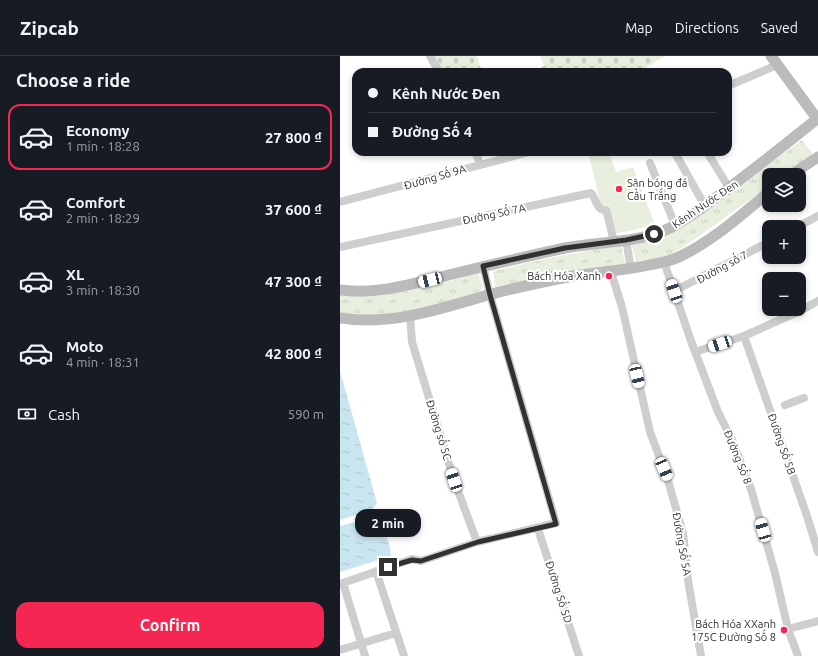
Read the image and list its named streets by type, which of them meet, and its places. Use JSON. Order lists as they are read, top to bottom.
{
  "streets": {
    "street": [
      "Đường Số 9A",
      "Kênh Nước Đen",
      "Đường Số 7A",
      "Đường số 7",
      "Đường số 5C",
      "Đường Số 5B",
      "Đường Số 8",
      "Đường Số 5A",
      "Đường Số 5D"
    ]
  },
  "crossings": [
    ["Kênh Nước Đen", "Đường Số 7A"],
    ["Đường số 7", "Đường Số 8"]
  ],
  "places": ["Sân bóng đá Cầu Trắng", "Bách Hóa Xanh", "Bách Hóa XXanh 175C Đường Số 8"],
  "page": {
    "header": "Zipcab",
    "nav": ["Map", "Directions", "Saved"],
    "heading": "Choose a ride",
    "banner": ["Kênh Nước Đen", "Đường Số 4"],
    "list": [
      {
        "name": "Economy",
        "note": "1 min · 18:28",
        "value": "27 800 ₫"
      },
      {
        "name": "Comfort",
        "note": "2 min · 18:29",
        "value": "37 600 ₫"
      },
      {
        "name": "XL",
        "note": "3 min · 18:30",
        "value": "47 300 ₫"
      },
      {
        "name": "Moto",
        "note": "4 min · 18:31",
        "value": "42 800 ₫"
      }
    ],
    "map_buttons": ["+", "−"],
    "pay": ["Cash", "590 m"],
    "bubble": "2 min",
    "buttons": "Confirm"
  }
}
